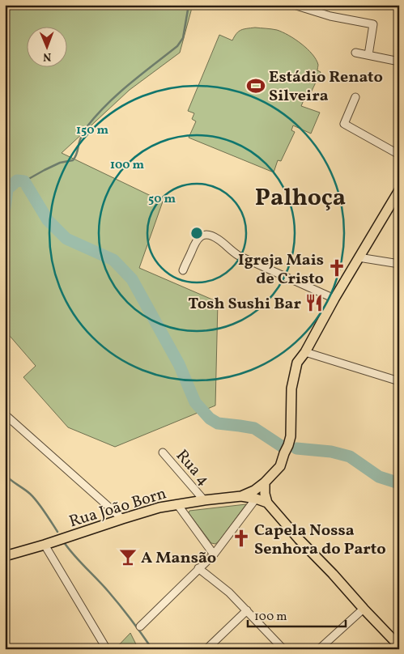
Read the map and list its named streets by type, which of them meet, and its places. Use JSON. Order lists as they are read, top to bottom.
{
  "streets": {
    "main road": ["Rua João Born"],
    "street": ["Rua 4"]
  },
  "crossings": [
    ["Rua 4", "Rua João Born"]
  ],
  "districts": ["Palhoça"],
  "places": {
    "sports": ["Estádio Renato Silveira"],
    "church": ["Igreja Mais de Cristo", "Capela Nossa Senhora do Parto"],
    "restaurant": ["Tosh Sushi Bar"],
    "bar": ["A Mansão"]
  },
  "scale_bar": "100 m",
  "north": "bottom",
  "rings": ["150 m", "100 m", "50 m"]
}
